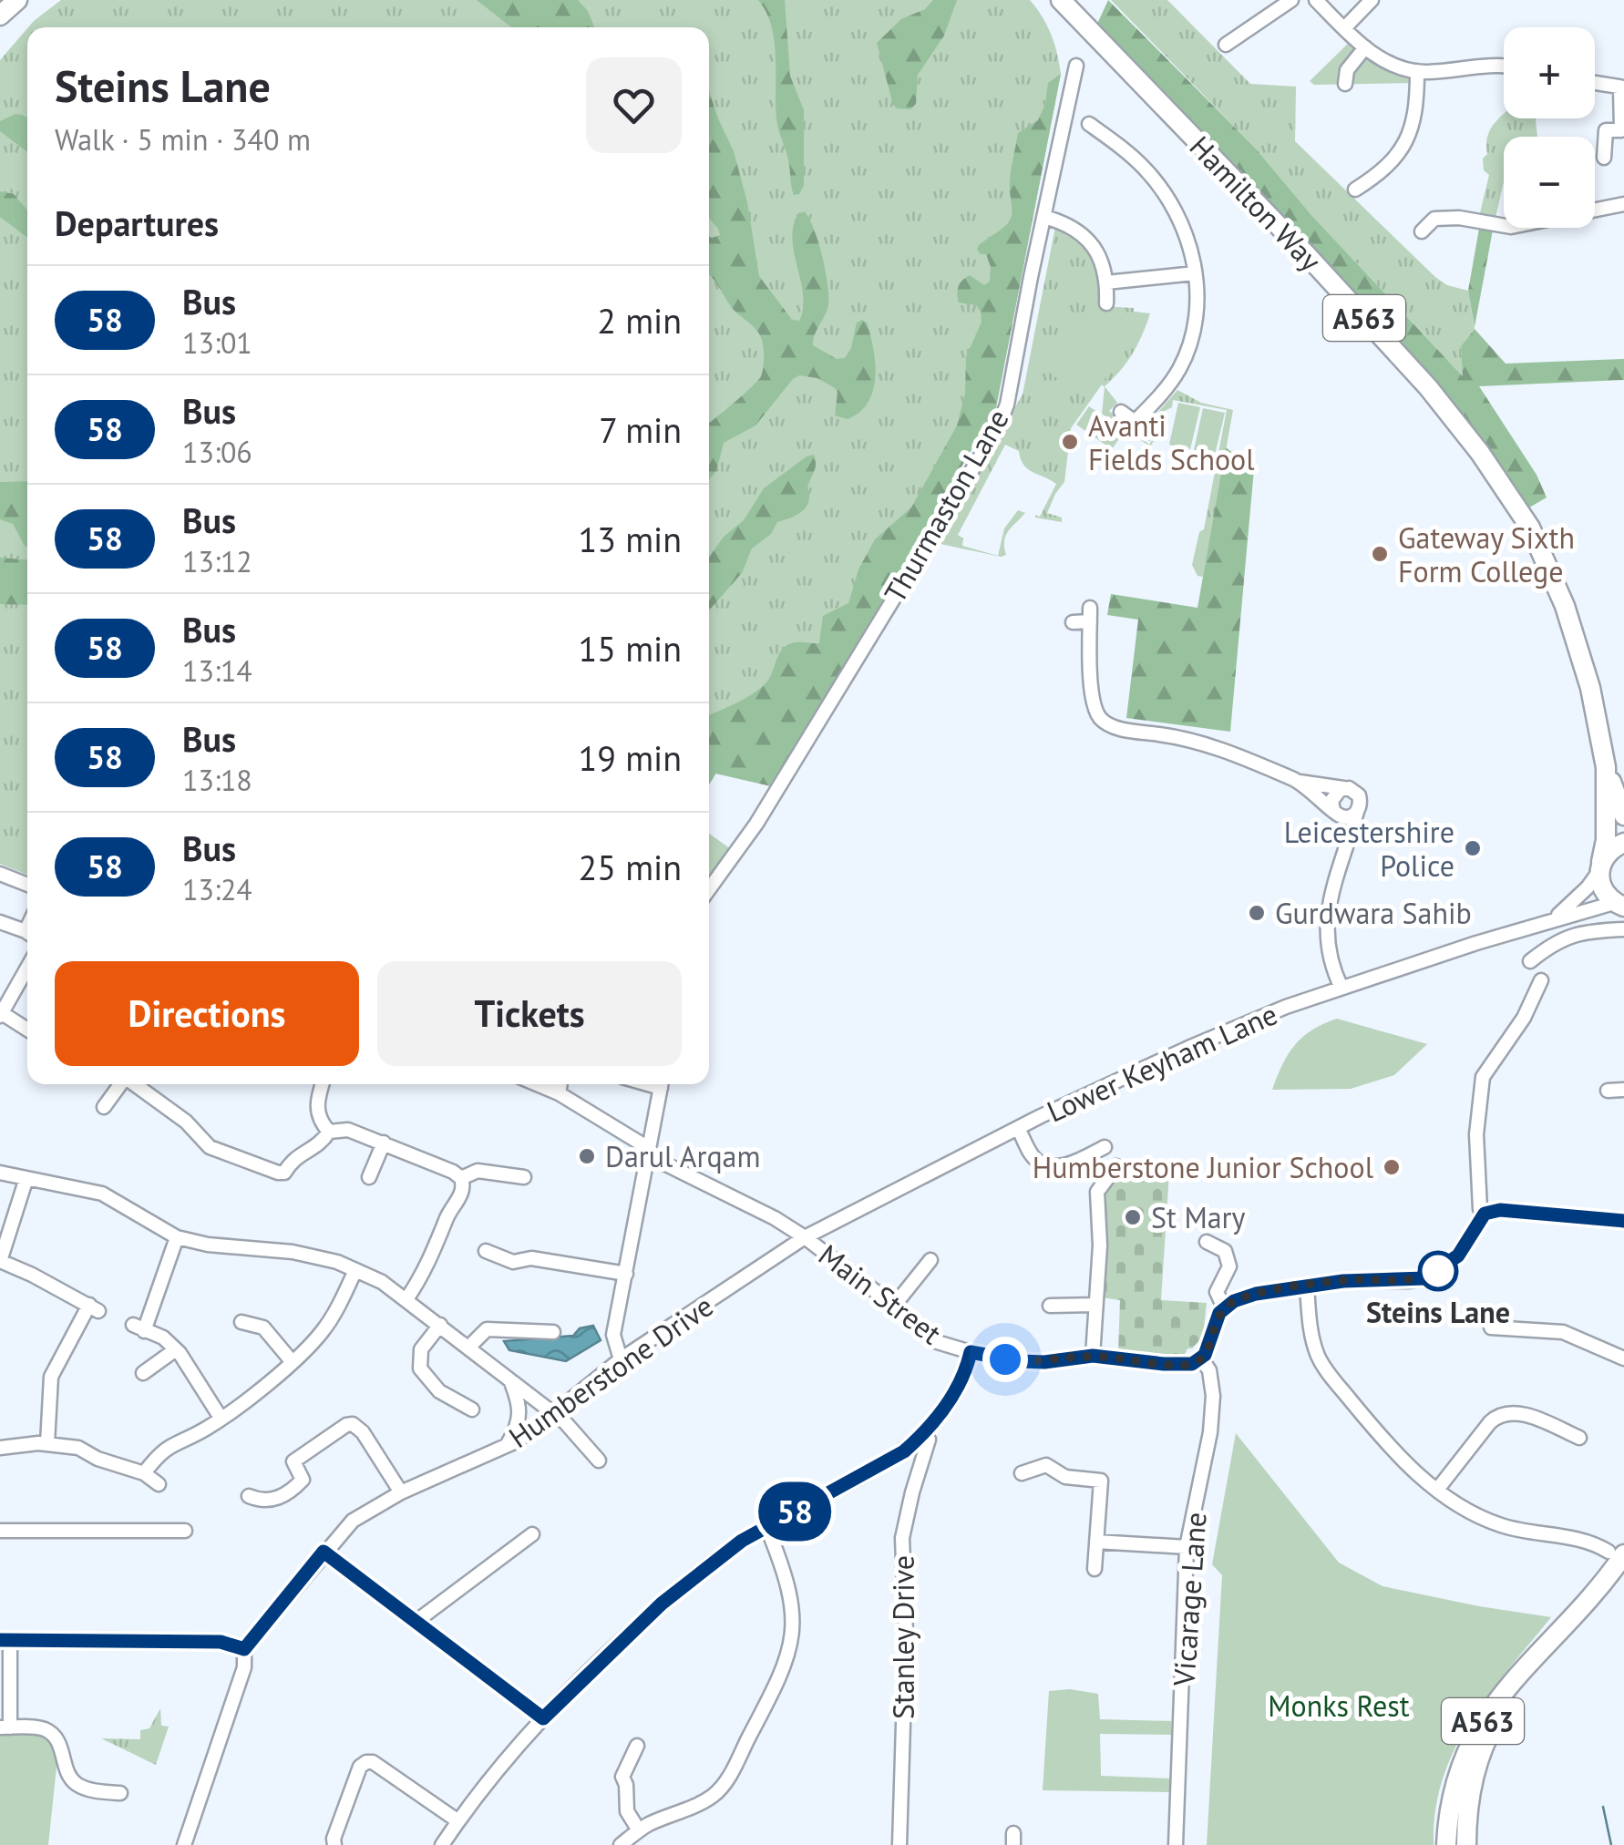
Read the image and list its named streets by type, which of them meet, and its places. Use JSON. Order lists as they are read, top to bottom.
{
  "streets": {
    "highway": ["Hamilton Way", "A563"],
    "street": [
      "Thurmaston Lane",
      "Lower Keyham Lane",
      "Main Street",
      "Humberstone Drive",
      "Vicarage Lane",
      "Stanley Drive"
    ]
  },
  "crossings": [
    ["Hamilton Way", "Lower Keyham Lane"],
    ["Lower Keyham Lane", "Main Street"],
    ["Lower Keyham Lane", "Humberstone Drive"],
    ["Main Street", "Humberstone Drive"],
    ["Main Street", "Vicarage Lane"]
  ],
  "parks": ["Monks Rest"],
  "places": [
    "Avanti Fields School",
    "Gateway Sixth Form College",
    "Leicestershire Police",
    "Gurdwara Sahib",
    "Darul Arqam",
    "Humberstone Junior School",
    "St Mary",
    "Steins Lane"
  ],
  "lines": ["bus line 58"],
  "page": {
    "on_map": "58",
    "map_buttons": ["+", "−"],
    "heading": [
      ["Steins Lane", "Walk · 5 min · 340 m"],
      "Departures"
    ],
    "list": [
      {
        "mark": "58",
        "name": "Bus",
        "note": "13:01",
        "value": "2 min"
      },
      {
        "mark": "58",
        "name": "Bus",
        "note": "13:06",
        "value": "7 min"
      },
      {
        "mark": "58",
        "name": "Bus",
        "note": "13:12",
        "value": "13 min"
      },
      {
        "mark": "58",
        "name": "Bus",
        "note": "13:14",
        "value": "15 min"
      },
      {
        "mark": "58",
        "name": "Bus",
        "note": "13:18",
        "value": "19 min"
      },
      {
        "mark": "58",
        "name": "Bus",
        "note": "13:24",
        "value": "25 min"
      }
    ],
    "buttons": ["Directions", "Tickets"]
  }
}
